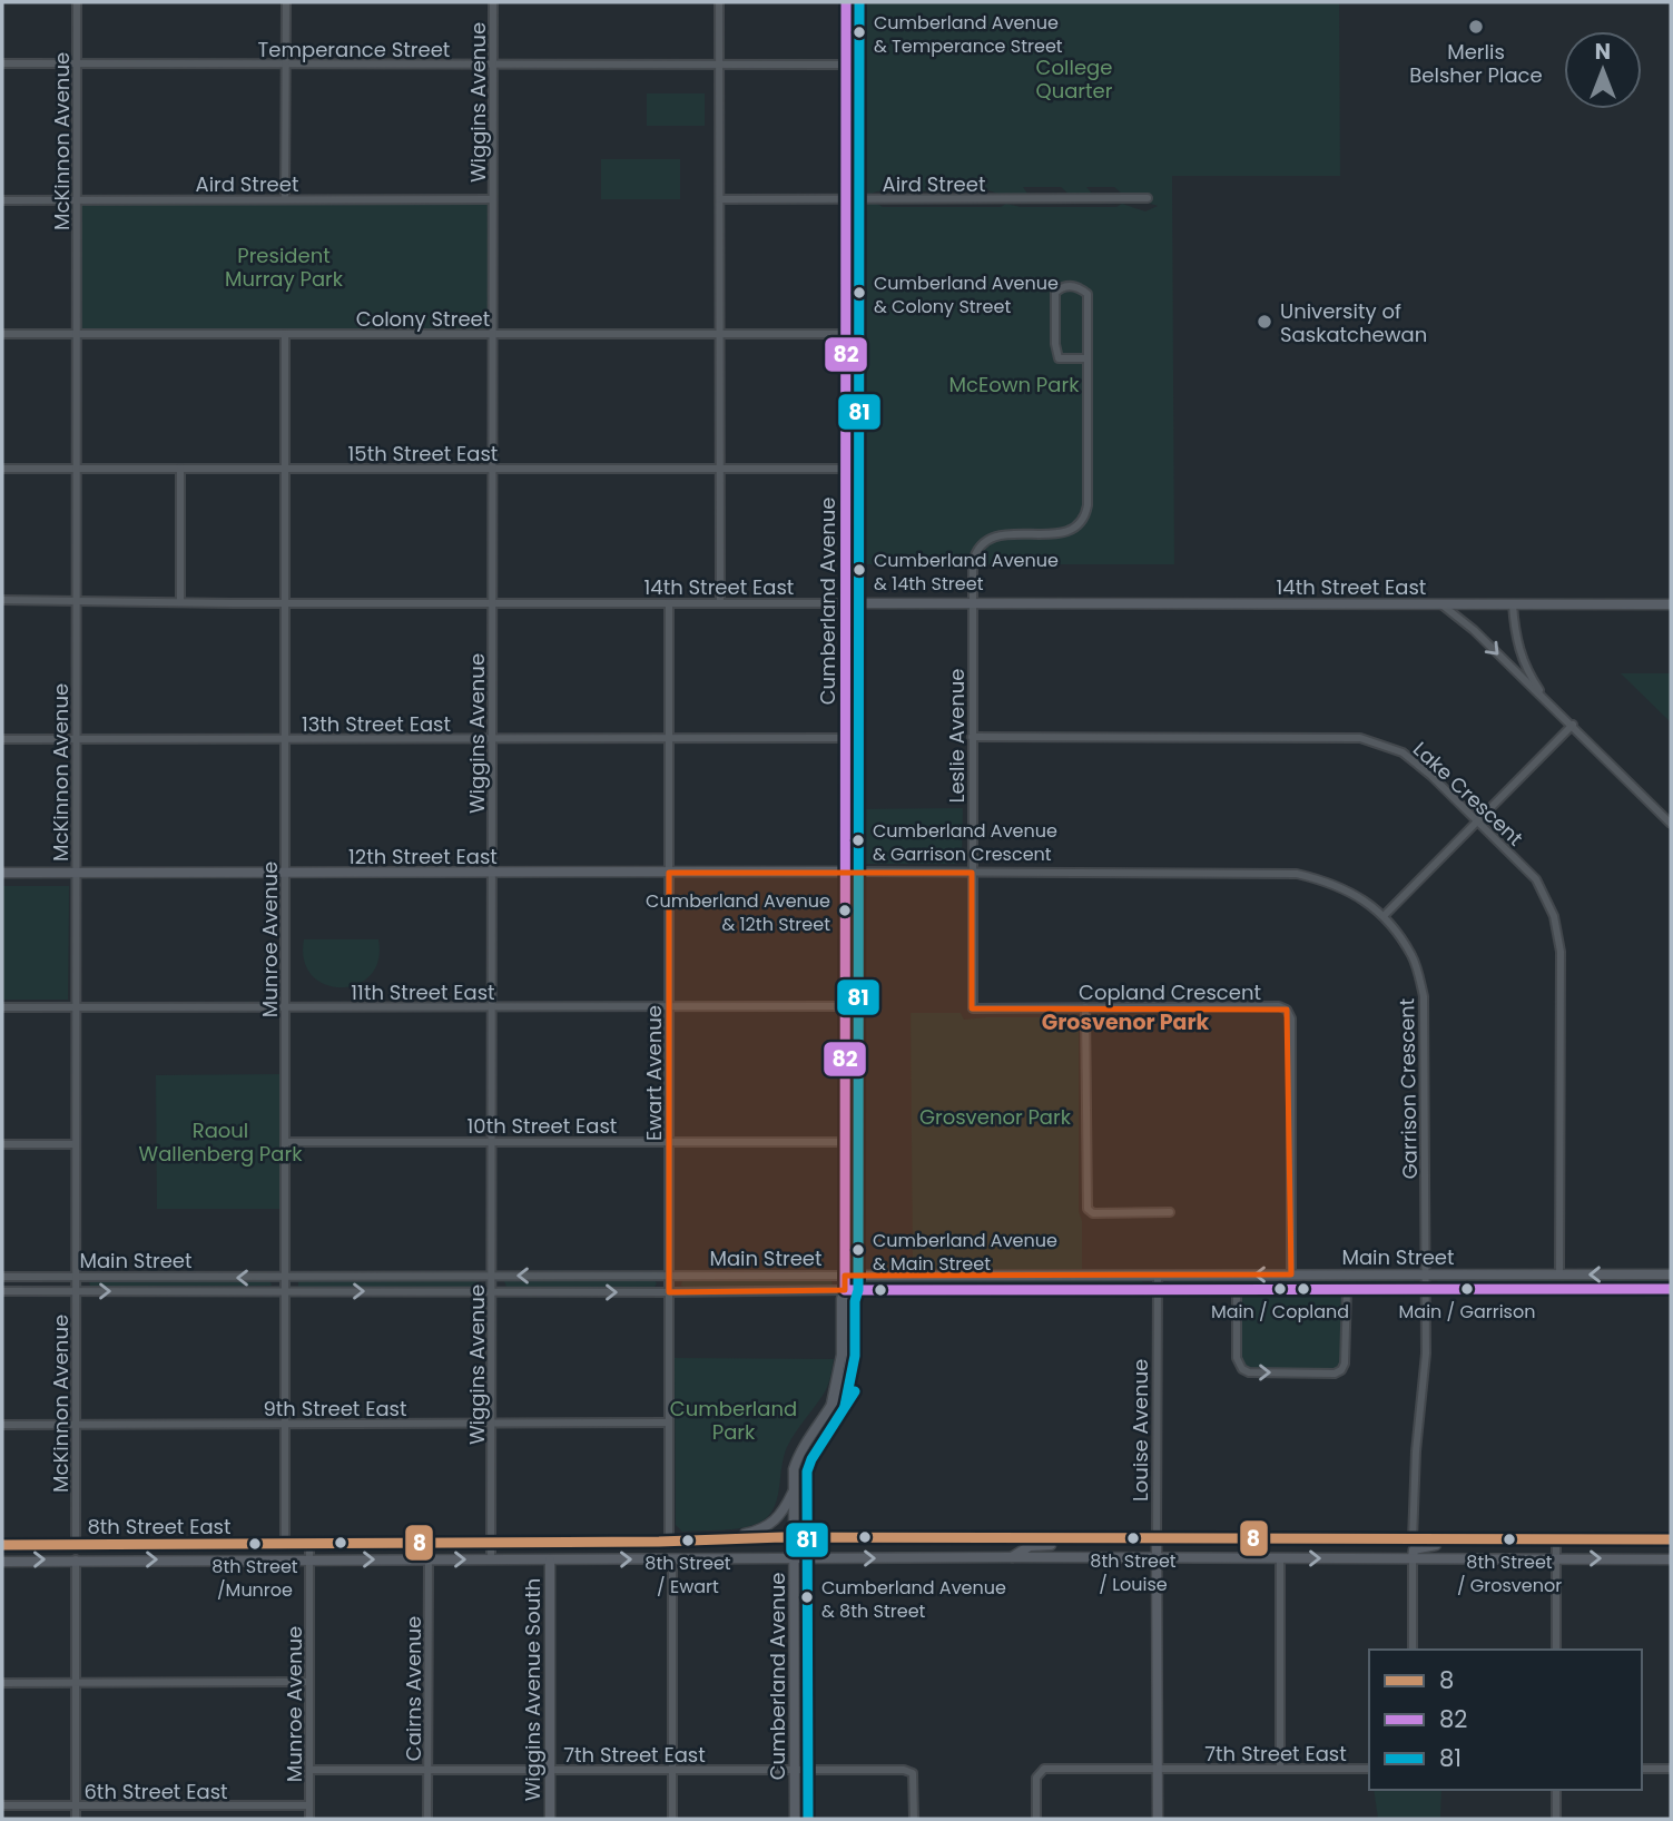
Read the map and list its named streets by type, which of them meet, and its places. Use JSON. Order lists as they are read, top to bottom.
{
  "streets": {
    "main road": [
      "14th Street East",
      "Cumberland Avenue",
      "12th Street East",
      "Main Street",
      "Louise Avenue",
      "8th Street East",
      "Wiggins Avenue South"
    ],
    "street": [
      "Temperance Street",
      "Wiggins Avenue",
      "McKinnon Avenue",
      "Aird Street",
      "Colony Street",
      "15th Street East",
      "13th Street East",
      "Leslie Avenue",
      "Lake Crescent",
      "Munroe Avenue",
      "11th Street East",
      "Copland Crescent",
      "Ewart Avenue",
      "Garrison Crescent",
      "10th Street East",
      "9th Street East",
      "Cairns Avenue",
      "7th Street East",
      "6th Street East"
    ]
  },
  "crossings": [
    ["Temperance Street", "Wiggins Avenue"],
    ["Temperance Street", "McKinnon Avenue"],
    ["Temperance Street", "Cumberland Avenue"],
    ["Wiggins Avenue", "Aird Street"],
    ["Wiggins Avenue", "Colony Street"],
    ["Wiggins Avenue", "15th Street East"],
    ["Wiggins Avenue", "14th Street East"],
    ["Wiggins Avenue", "13th Street East"],
    ["Wiggins Avenue", "12th Street East"],
    ["Wiggins Avenue", "11th Street East"],
    ["Wiggins Avenue", "10th Street East"],
    ["Wiggins Avenue", "Main Street"],
    ["Wiggins Avenue", "9th Street East"],
    ["Wiggins Avenue", "8th Street East"],
    ["McKinnon Avenue", "Aird Street"],
    ["McKinnon Avenue", "Colony Street"],
    ["McKinnon Avenue", "15th Street East"],
    ["McKinnon Avenue", "14th Street East"],
    ["McKinnon Avenue", "13th Street East"],
    ["McKinnon Avenue", "12th Street East"],
    ["McKinnon Avenue", "11th Street East"],
    ["McKinnon Avenue", "Main Street"],
    ["McKinnon Avenue", "9th Street East"],
    ["McKinnon Avenue", "8th Street East"],
    ["Aird Street", "Cumberland Avenue"],
    ["Colony Street", "Cumberland Avenue"],
    ["Colony Street", "Munroe Avenue"],
    ["15th Street East", "Cumberland Avenue"],
    ["15th Street East", "Munroe Avenue"],
    ["14th Street East", "Cumberland Avenue"],
    ["14th Street East", "Leslie Avenue"],
    ["14th Street East", "Munroe Avenue"],
    ["14th Street East", "Ewart Avenue"],
    ["Cumberland Avenue", "13th Street East"],
    ["Cumberland Avenue", "12th Street East"],
    ["Cumberland Avenue", "11th Street East"],
    ["Cumberland Avenue", "Garrison Crescent"],
    ["Cumberland Avenue", "10th Street East"],
    ["Cumberland Avenue", "Main Street"],
    ["Cumberland Avenue", "8th Street East"],
    ["Cumberland Avenue", "7th Street East"],
    ["13th Street East", "Munroe Avenue"],
    ["13th Street East", "Ewart Avenue"],
    ["Leslie Avenue", "Lake Crescent"],
    ["Leslie Avenue", "Copland Crescent"],
    ["Leslie Avenue", "Garrison Crescent"],
    ["Lake Crescent", "Main Street"],
    ["12th Street East", "Munroe Avenue"],
    ["12th Street East", "Ewart Avenue"],
    ["12th Street East", "Garrison Crescent"],
    ["Munroe Avenue", "11th Street East"],
    ["Munroe Avenue", "10th Street East"],
    ["Munroe Avenue", "Main Street"],
    ["Munroe Avenue", "9th Street East"],
    ["Munroe Avenue", "8th Street East"],
    ["Munroe Avenue", "7th Street East"],
    ["Munroe Avenue", "6th Street East"],
    ["11th Street East", "Ewart Avenue"],
    ["Copland Crescent", "Main Street"],
    ["Ewart Avenue", "10th Street East"],
    ["Ewart Avenue", "Main Street"],
    ["Ewart Avenue", "9th Street East"],
    ["Ewart Avenue", "8th Street East"],
    ["Garrison Crescent", "Main Street"],
    ["Garrison Crescent", "8th Street East"],
    ["Main Street", "Louise Avenue"],
    ["Louise Avenue", "8th Street East"],
    ["Louise Avenue", "7th Street East"],
    ["8th Street East", "Cairns Avenue"],
    ["8th Street East", "Wiggins Avenue South"],
    ["Cairns Avenue", "7th Street East"],
    ["Wiggins Avenue South", "7th Street East"]
  ],
  "districts": ["Grosvenor Park"],
  "parks": [
    "College Quarter",
    "President Murray Park",
    "McEown Park",
    "Grosvenor Park",
    "Raoul Wallenberg Park",
    "Cumberland Park"
  ],
  "places": [
    "Merlis Belsher Place",
    "Cumberland Avenue & Temperance Street",
    "Cumberland Avenue & Colony Street",
    "University of Saskatchewan",
    "Cumberland Avenue & 14th Street",
    "Cumberland Avenue & Garrison Crescent",
    "Cumberland Avenue & 12th Street",
    "Cumberland Avenue & Main Street",
    "Main / Copland",
    "Main / Garrison",
    "8th Street / Louise",
    "8th Street / Grosvenor",
    "8th Street / Ewart",
    "8th Street /Munroe",
    "Cumberland Avenue & 8th Street"
  ],
  "lines": ["transit line 82", "transit line 81", "transit line 8"],
  "legend": ["8", "82", "81"],
  "north": "top"
}
